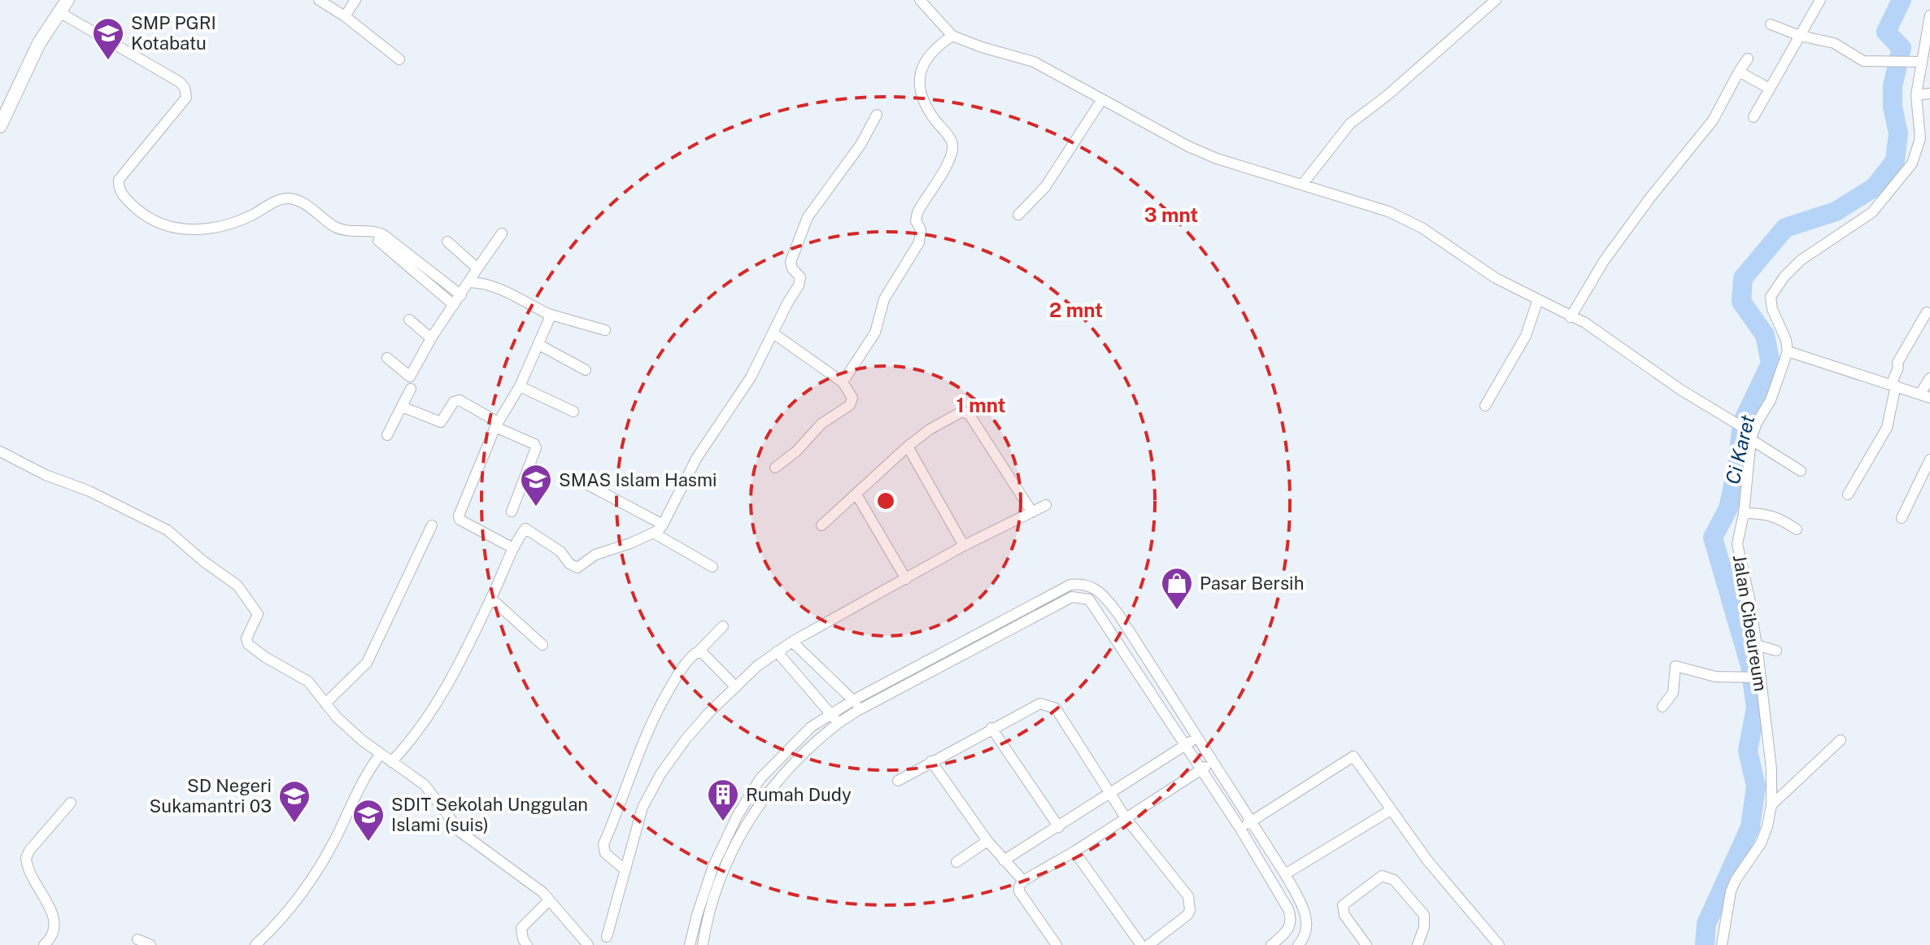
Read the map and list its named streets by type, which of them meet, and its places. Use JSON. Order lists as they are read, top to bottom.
{
  "streets": {
    "street": ["Jalan Cibeureum"]
  },
  "water": ["Ci Karet"],
  "places": {
    "school or university": [
      "SMP PGRI Kotabatu",
      "SMAS Islam Hasmi",
      "SD Negeri Sukamantri 03",
      "SDIT Sekolah Unggulan Islami (suis)"
    ],
    "shop": ["Pasar Bersih"],
    "building": ["Rumah Dudy"]
  },
  "rings": ["3 mnt", "2 mnt", "1 mnt"]
}
